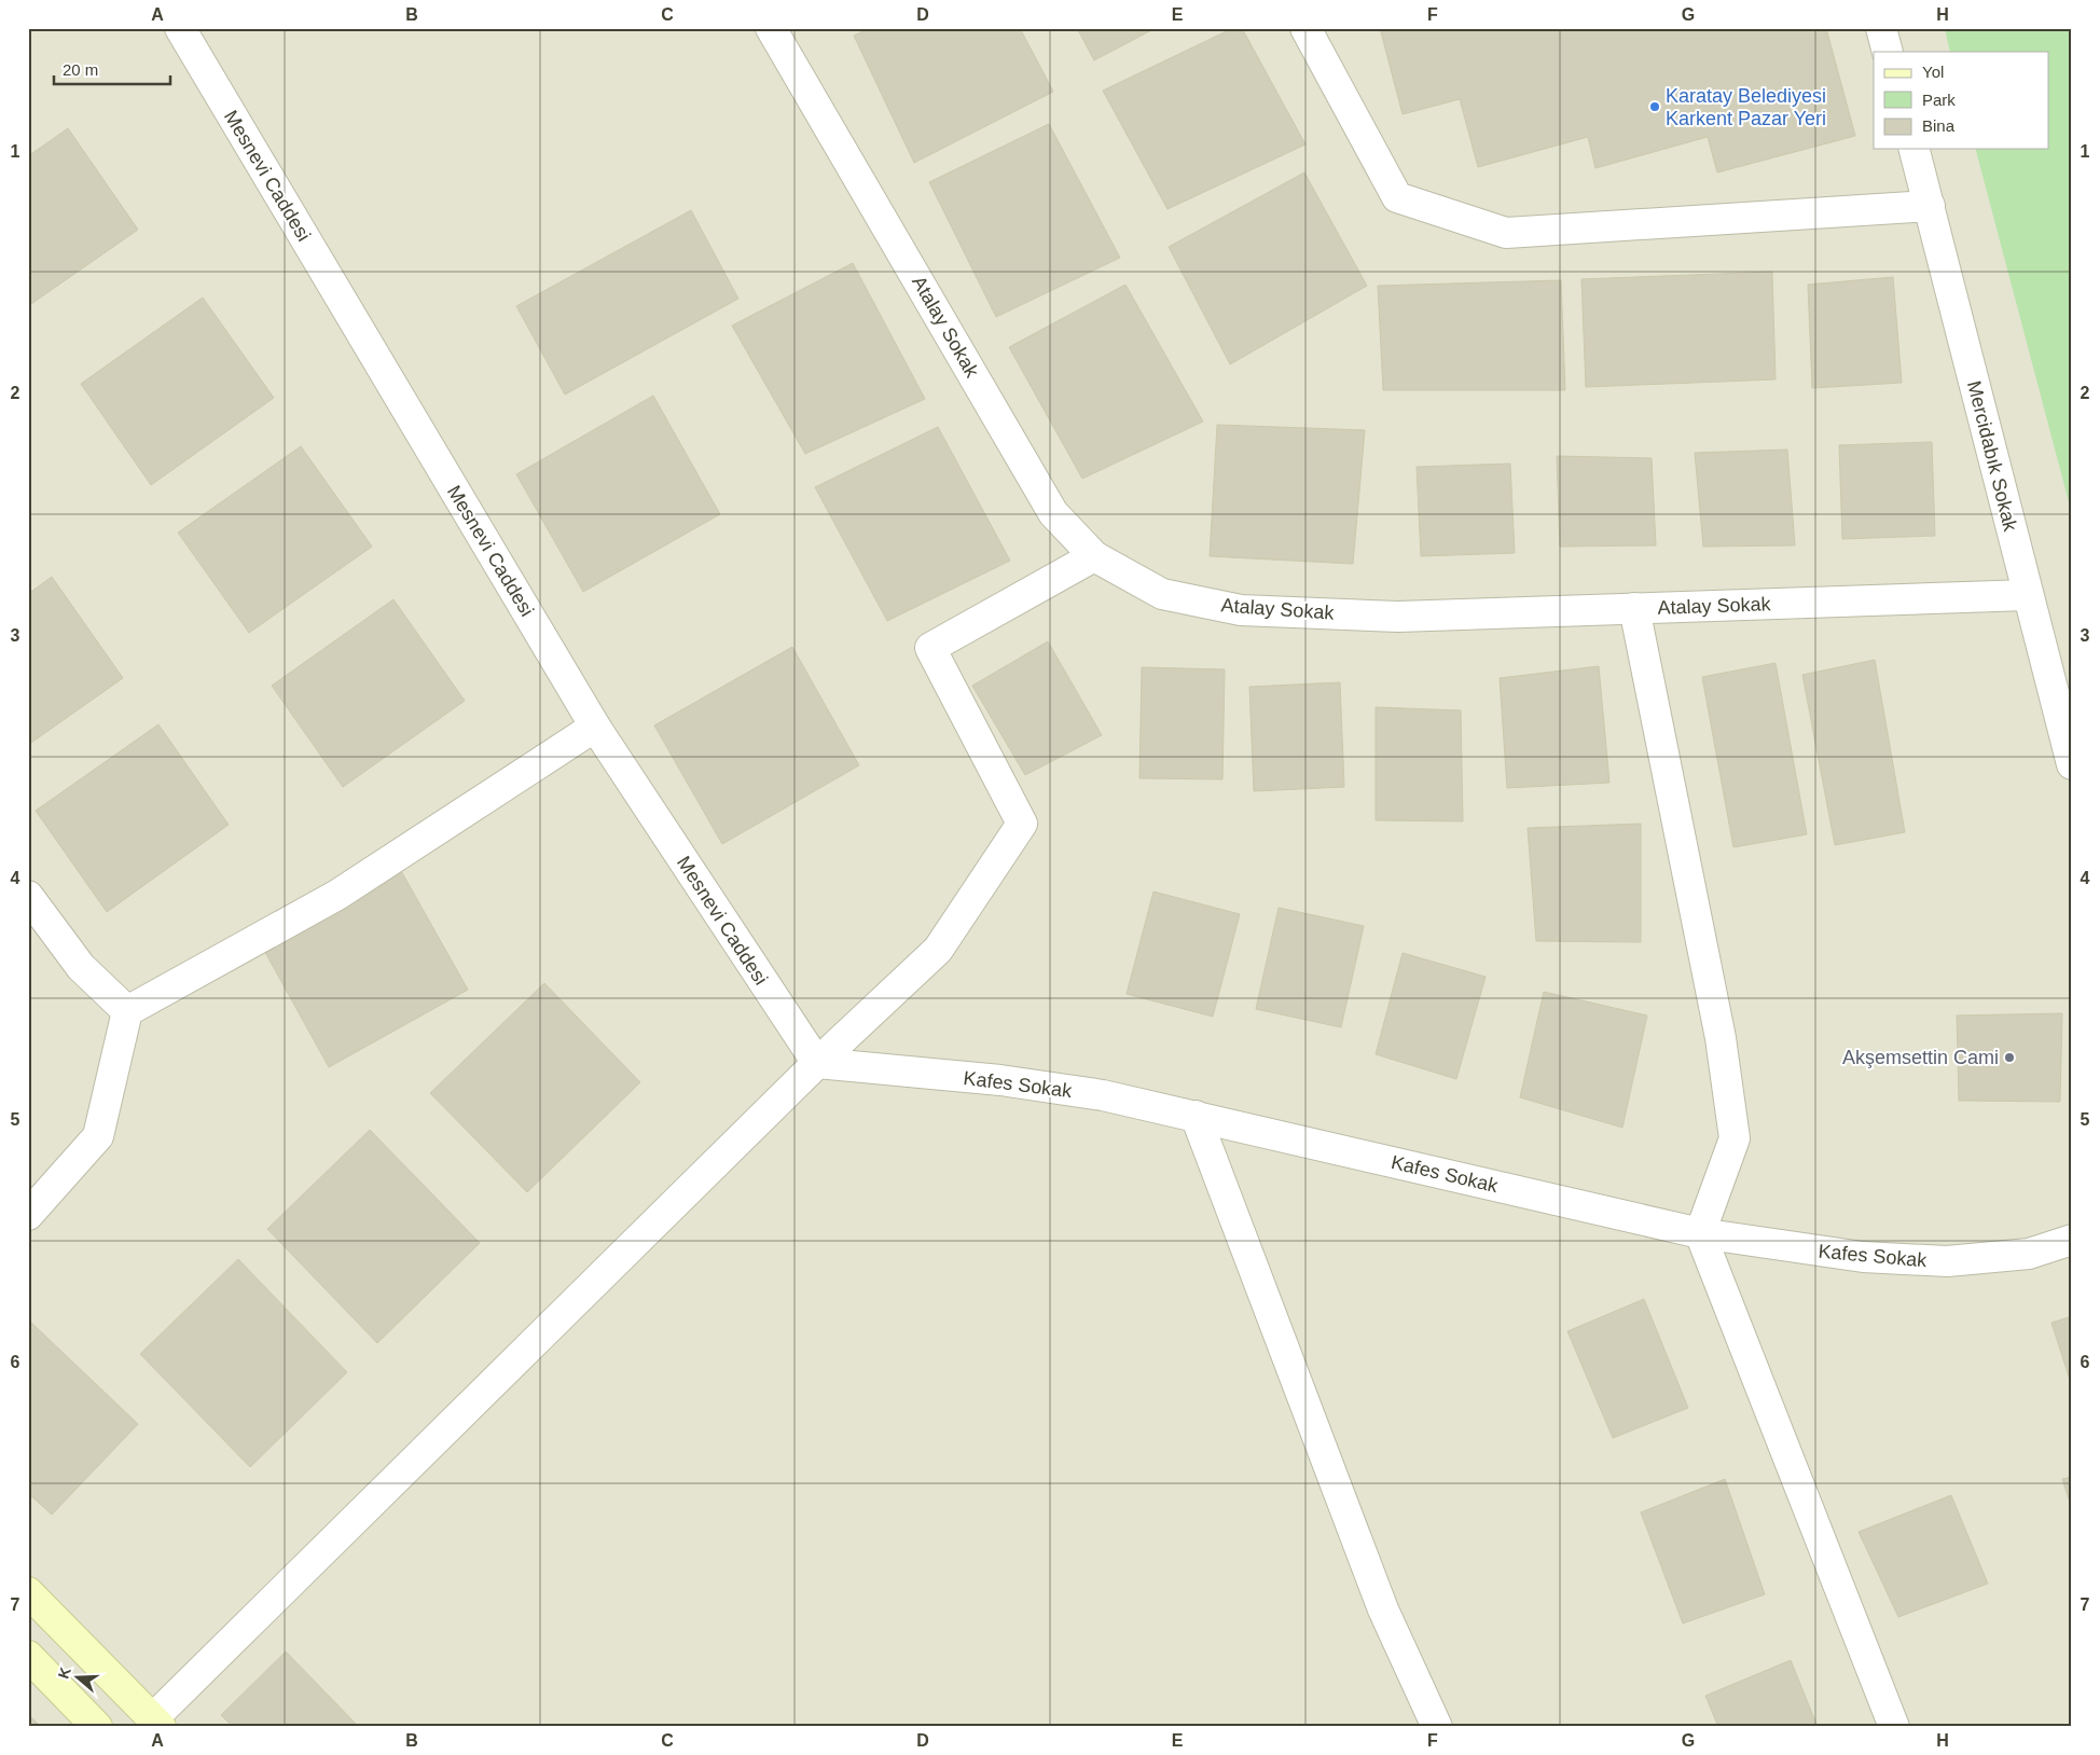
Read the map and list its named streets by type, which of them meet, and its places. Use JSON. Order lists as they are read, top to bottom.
{
  "streets": {
    "street": [
      "Mesnevi Caddesi",
      "Atalay Sokak",
      "Mercidabık Sokak",
      "Kafes Sokak"
    ]
  },
  "crossings": [
    ["Mesnevi Caddesi", "Kafes Sokak"],
    ["Atalay Sokak", "Mercidabık Sokak"]
  ],
  "places": ["Karatay Belediyesi Karkent Pazar Yeri", "Akşemsettin Cami"],
  "legend": ["Yol", "Park", "Bina"],
  "scale_bar": "20 m",
  "north": "left",
  "grid": {
    "columns": [
      "A",
      "B",
      "C",
      "D",
      "E",
      "F",
      "G",
      "H"
    ],
    "rows": [
      "1",
      "2",
      "3",
      "4",
      "5",
      "6",
      "7"
    ]
  }
}
